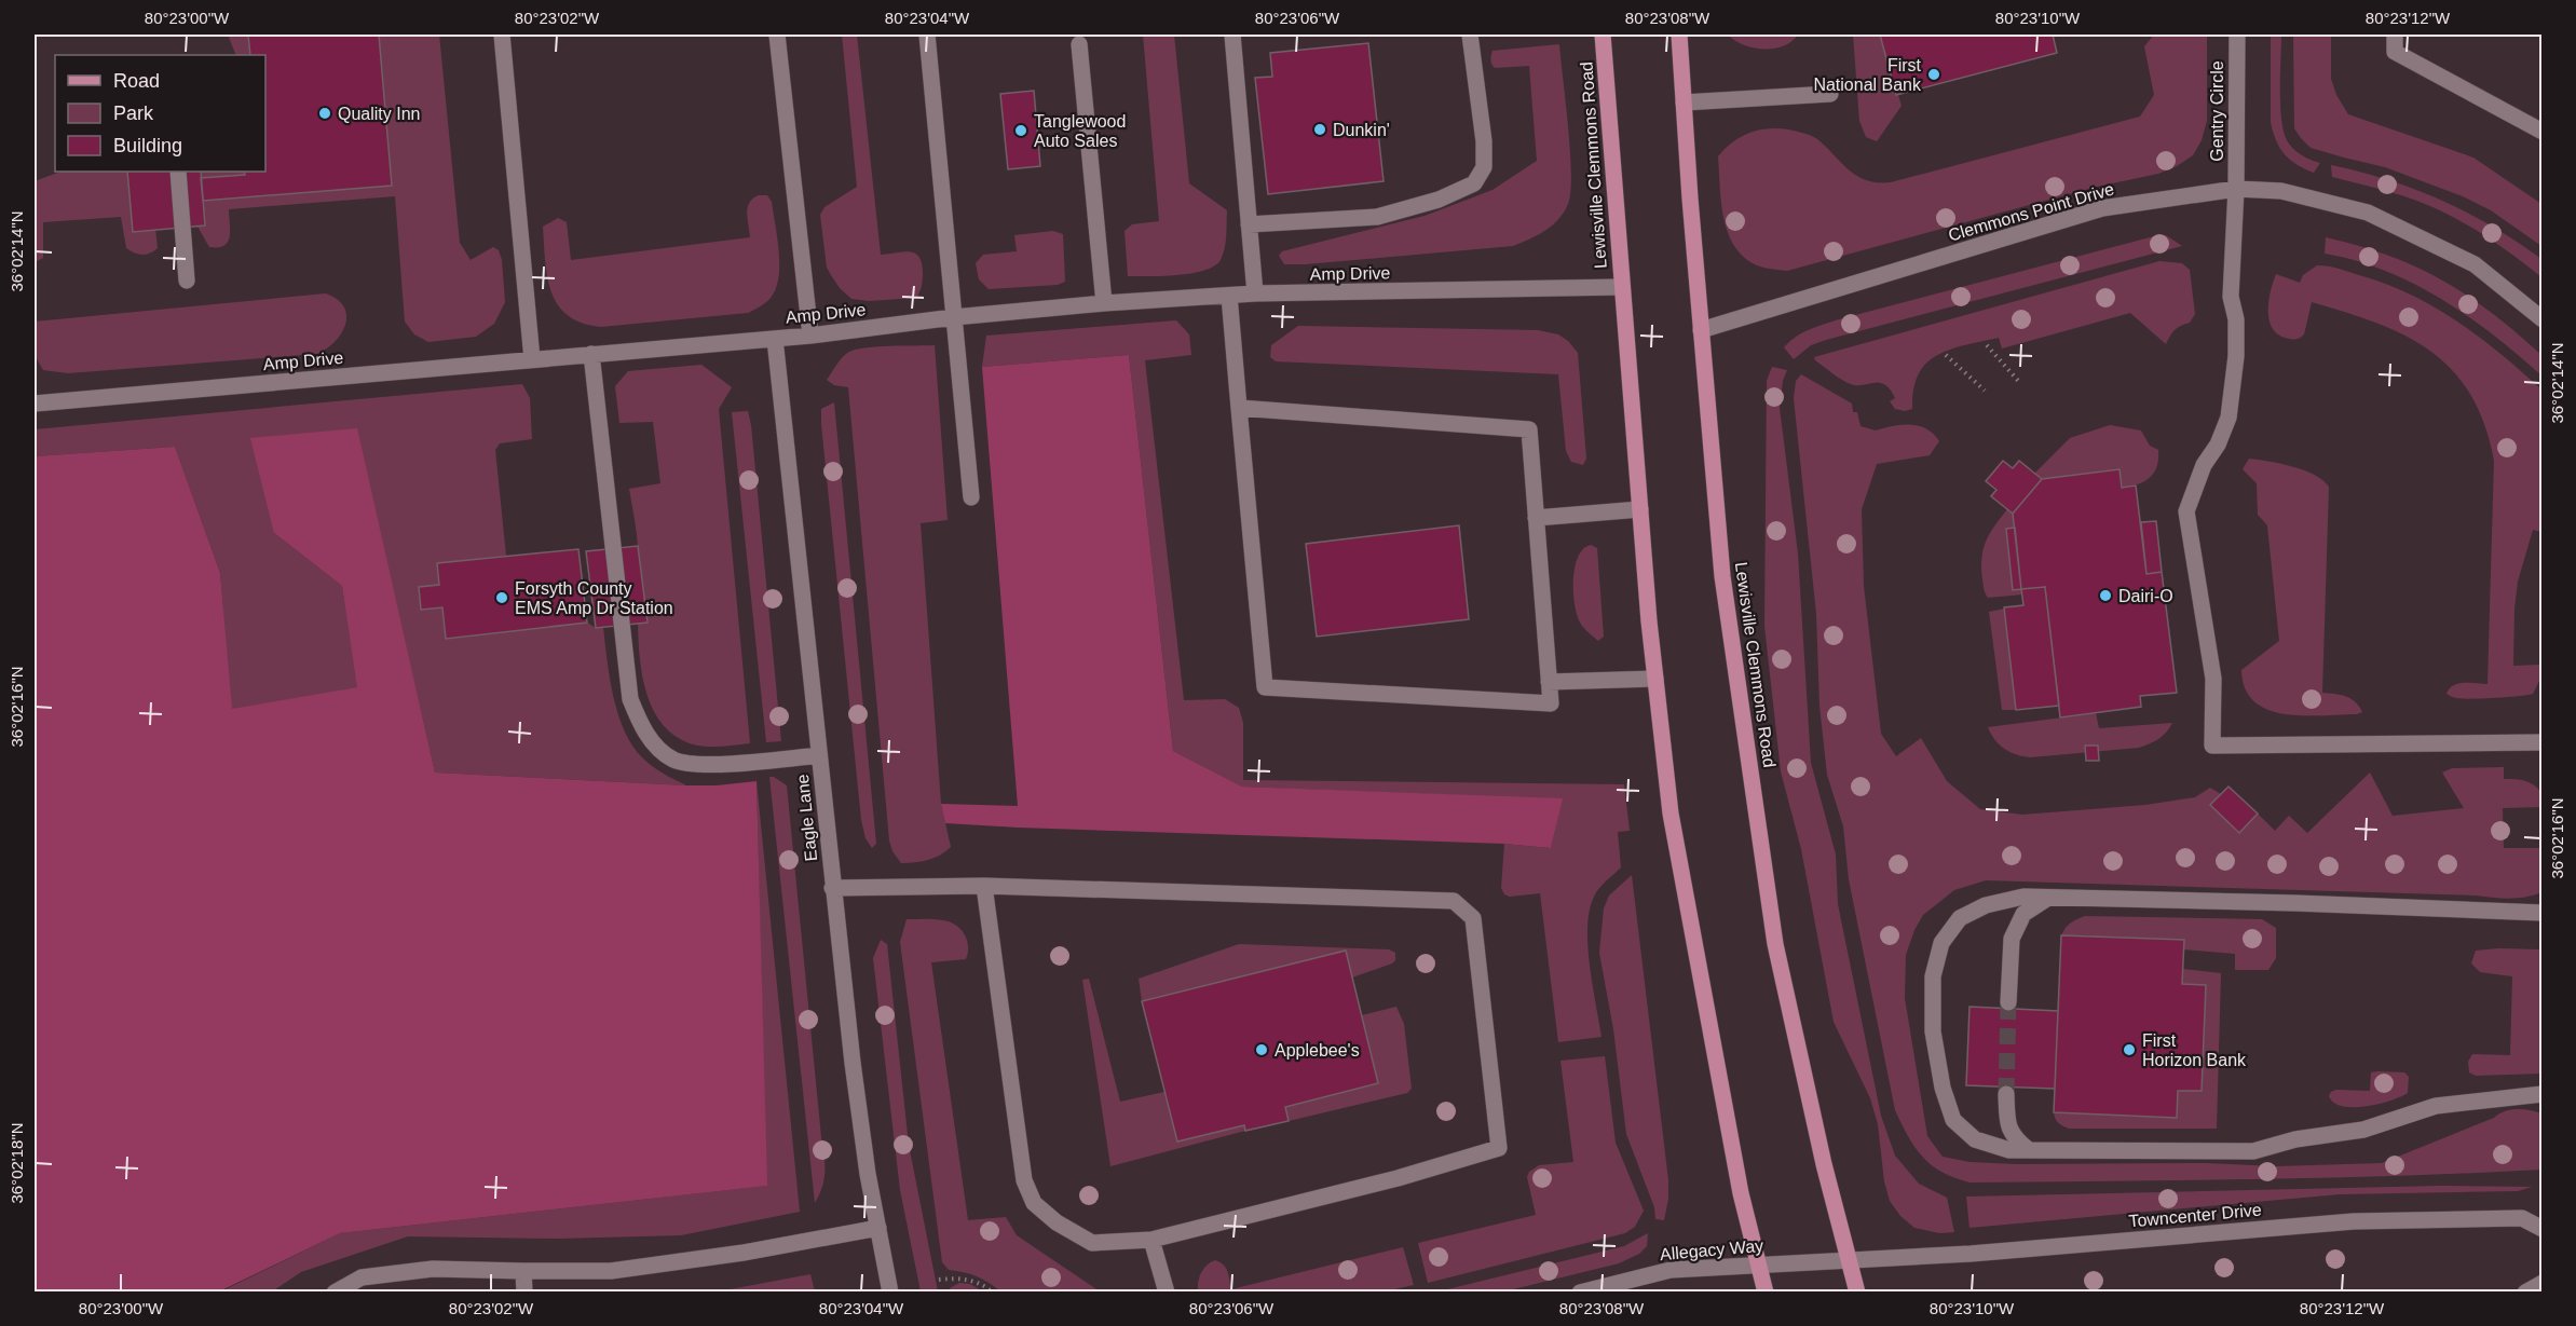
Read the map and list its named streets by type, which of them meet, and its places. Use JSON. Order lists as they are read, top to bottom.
{
  "streets": {
    "main road": ["Lewisville Clemmons Road"],
    "street": [
      "Gentry Circle",
      "Clemmons Point Drive",
      "Amp Drive",
      "Eagle Lane",
      "Towncenter Drive",
      "Allegacy Way"
    ]
  },
  "crossings": [
    ["Gentry Circle", "Clemmons Point Drive"],
    ["Lewisville Clemmons Road", "Clemmons Point Drive"],
    ["Lewisville Clemmons Road", "Amp Drive"],
    ["Lewisville Clemmons Road", "Towncenter Drive"],
    ["Lewisville Clemmons Road", "Allegacy Way"],
    ["Amp Drive", "Eagle Lane"],
    ["Towncenter Drive", "Allegacy Way"]
  ],
  "places": [
    "First National Bank",
    "Quality Inn",
    "Dunkin'",
    "Tanglewood Auto Sales",
    "Dairi-O",
    "Forsyth County EMS Amp Dr Station",
    "Applebee's",
    "First Horizon Bank"
  ],
  "legend": ["Road", "Park", "Building"],
  "coordinates": [
    "80°23'00\"W",
    "80°23'02\"W",
    "80°23'04\"W",
    "80°23'06\"W",
    "80°23'08\"W",
    "80°23'10\"W",
    "80°23'12\"W",
    "36°02'14\"N",
    "36°02'16\"N",
    "36°02'18\"N"
  ]
}
